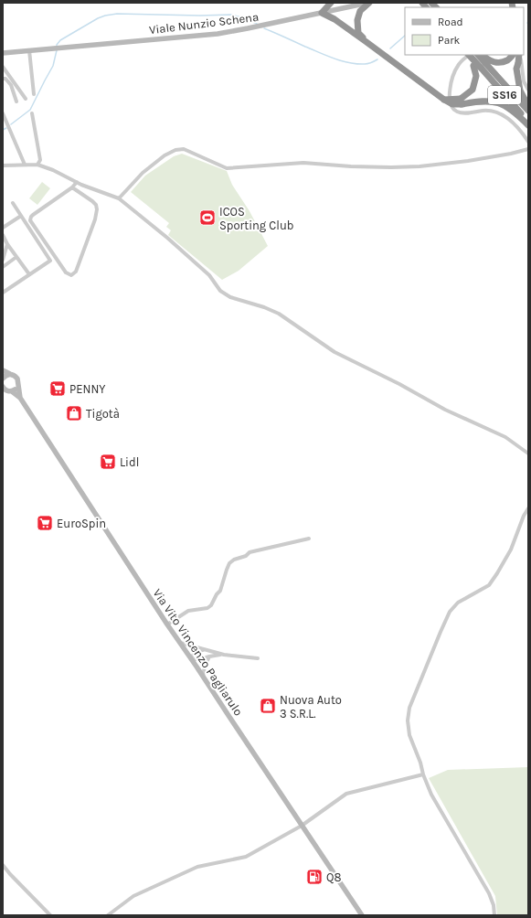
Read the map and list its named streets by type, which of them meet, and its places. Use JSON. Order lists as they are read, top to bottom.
{
  "streets": {
    "highway": ["SS16"],
    "street": ["Viale Nunzio Schena", "Via Vito Vincenzo Pagliarulo"]
  },
  "places": {
    "sports": ["ICOS Sporting Club"],
    "supermarket": ["PENNY", "Lidl", "EuroSpin"],
    "shop": ["Tigotà", "Nuova Auto 3 S.R.L."],
    "fuel station": ["Q8"]
  },
  "legend": ["Road", "Park"]
}
